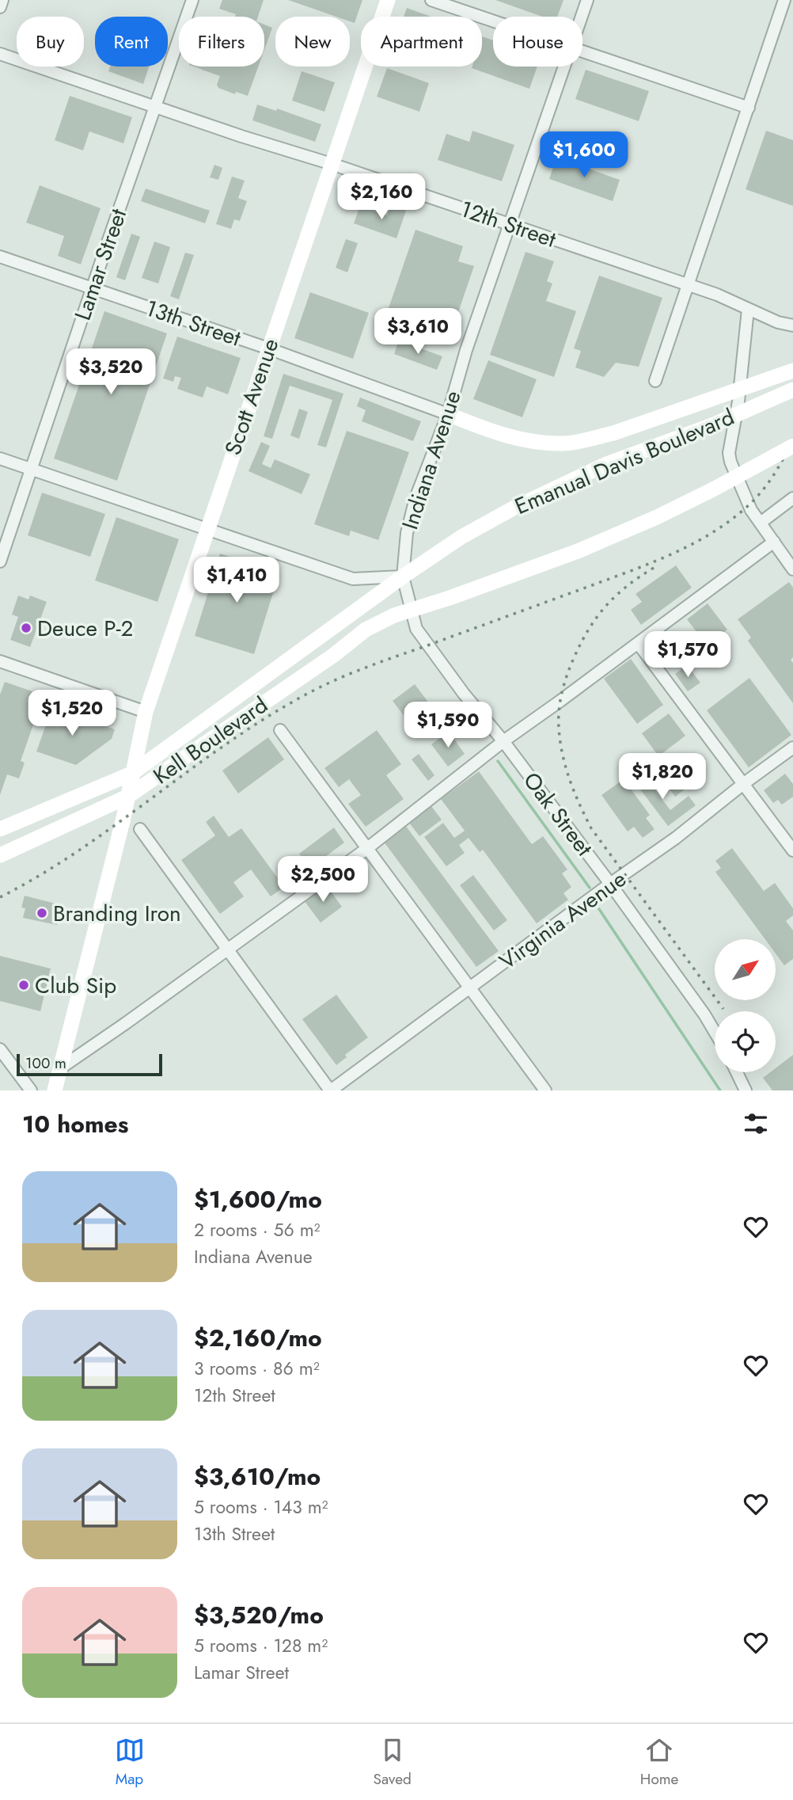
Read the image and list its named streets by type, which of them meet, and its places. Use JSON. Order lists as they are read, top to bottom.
{
  "streets": {
    "main road": ["Scott Avenue", "Emanual Davis Boulevard", "Kell Boulevard"],
    "street": [
      "12th Street",
      "Lamar Street",
      "13th Street",
      "Indiana Avenue",
      "Oak Street",
      "Virginia Avenue"
    ]
  },
  "crossings": [
    ["12th Street", "Lamar Street"],
    ["12th Street", "Scott Avenue"],
    ["12th Street", "Indiana Avenue"],
    ["Lamar Street", "13th Street"],
    ["13th Street", "Scott Avenue"],
    ["13th Street", "Indiana Avenue"],
    ["Scott Avenue", "Kell Boulevard"],
    ["Indiana Avenue", "Emanual Davis Boulevard"],
    ["Indiana Avenue", "Kell Boulevard"],
    ["Indiana Avenue", "Oak Street"],
    ["Emanual Davis Boulevard", "Kell Boulevard"],
    ["Emanual Davis Boulevard", "Oak Street"],
    ["Kell Boulevard", "Oak Street"],
    ["Oak Street", "Virginia Avenue"]
  ],
  "places": ["Deuce P-2", "Branding Iron", "Club Sip"],
  "scale_bar": "100 m",
  "north": "top right",
  "page": {
    "chip": [
      "Buy",
      "Rent",
      "Filters",
      "New",
      "Apartment",
      "House"
    ],
    "price": [
      "$1,600",
      "$2,160",
      "$3,610",
      "$3,520",
      "$1,410",
      "$1,570",
      "$1,520",
      "$1,590",
      "$1,820",
      "$2,500"
    ],
    "scale": "100 m",
    "heading": "10 homes",
    "list": [
      {
        "name": "$1,600/mo",
        "note": "2 rooms · 56 m² · Indiana Avenue"
      },
      {
        "name": "$2,160/mo",
        "note": "3 rooms · 86 m² · 12th Street"
      },
      {
        "name": "$3,610/mo",
        "note": "5 rooms · 143 m² · 13th Street"
      },
      {
        "name": "$3,520/mo",
        "note": "5 rooms · 128 m² · Lamar Street"
      }
    ],
    "tabs": ["Map", "Saved", "Home"]
  }
}
